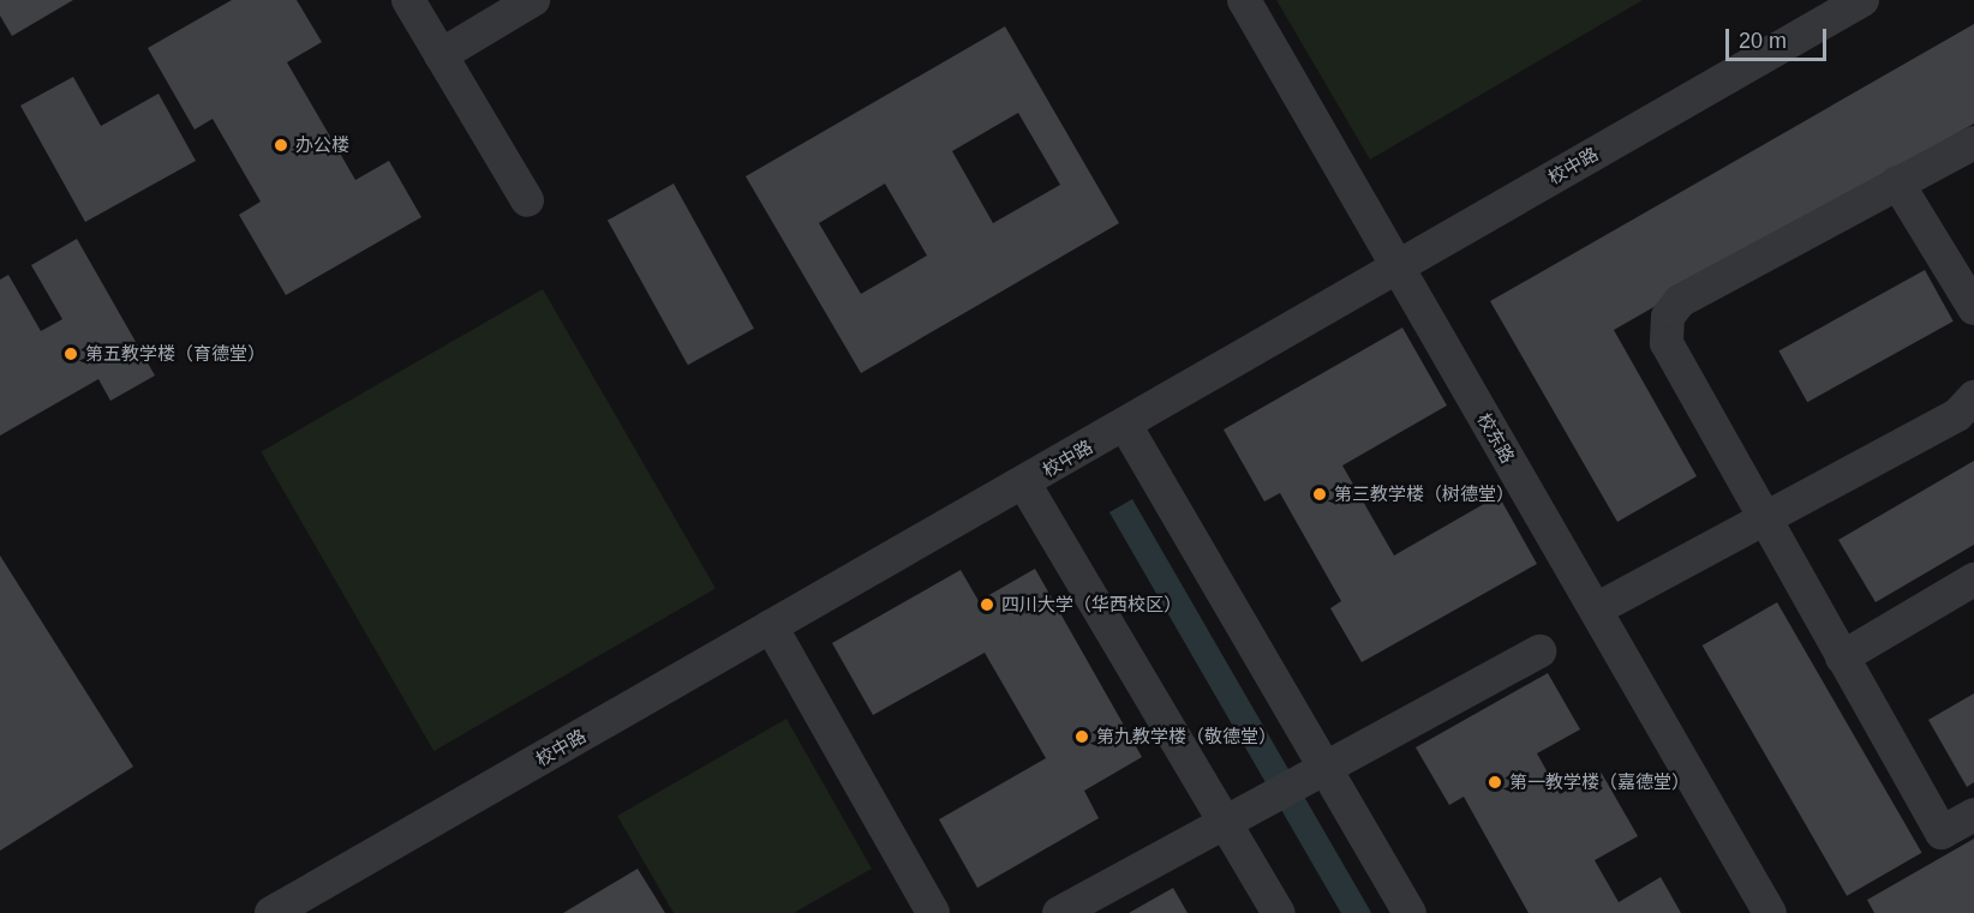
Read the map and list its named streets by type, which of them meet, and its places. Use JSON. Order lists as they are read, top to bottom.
{
  "streets": {
    "lane": ["校中路", "校东路"]
  },
  "crossings": [
    ["校中路", "校东路"]
  ],
  "places": [
    "办公楼",
    "第五教学楼（育德堂）",
    "第三教学楼（树德堂）",
    "四川大学（华西校区）",
    "第九教学楼（敬德堂）",
    "第一教学楼（嘉德堂）"
  ],
  "scale_bar": "20 m"
}
